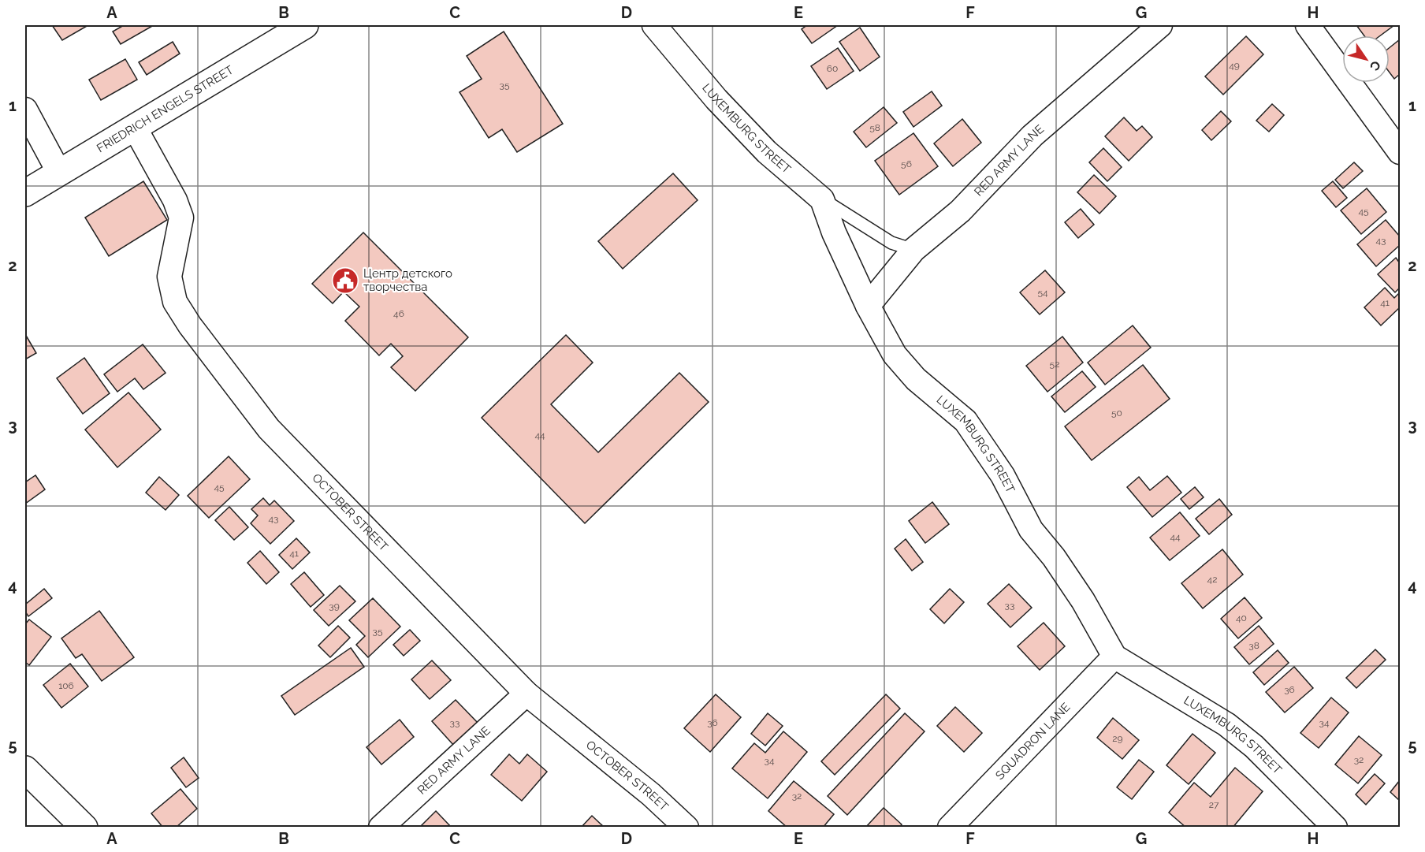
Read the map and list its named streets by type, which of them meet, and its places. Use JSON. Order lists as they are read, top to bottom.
{
  "streets": {
    "street": [
      "FRIEDRICH ENGELS STREET",
      "LUXEMBURG STREET",
      "RED ARMY LANE",
      "OCTOBER STREET",
      "SQUADRON LANE"
    ]
  },
  "crossings": [
    ["FRIEDRICH ENGELS STREET", "OCTOBER STREET"],
    ["LUXEMBURG STREET", "RED ARMY LANE"],
    ["LUXEMBURG STREET", "SQUADRON LANE"],
    ["RED ARMY LANE", "OCTOBER STREET"]
  ],
  "places": {
    "public building": ["Центр детского творчества"]
  },
  "house_numbers": [
    "49",
    "60",
    "35",
    "58",
    "56",
    "45",
    "43",
    "54",
    "41",
    "46",
    "52",
    "50",
    "44",
    "45",
    "43",
    "44",
    "41",
    "42",
    "33",
    "39",
    "40",
    "35",
    "38",
    "106",
    "36",
    "33",
    "36",
    "34",
    "29",
    "32",
    "34",
    "32",
    "27"
  ],
  "north": "bottom right",
  "grid": {
    "columns": [
      "A",
      "B",
      "C",
      "D",
      "E",
      "F",
      "G",
      "H"
    ],
    "rows": [
      "1",
      "2",
      "3",
      "4",
      "5"
    ]
  }
}
